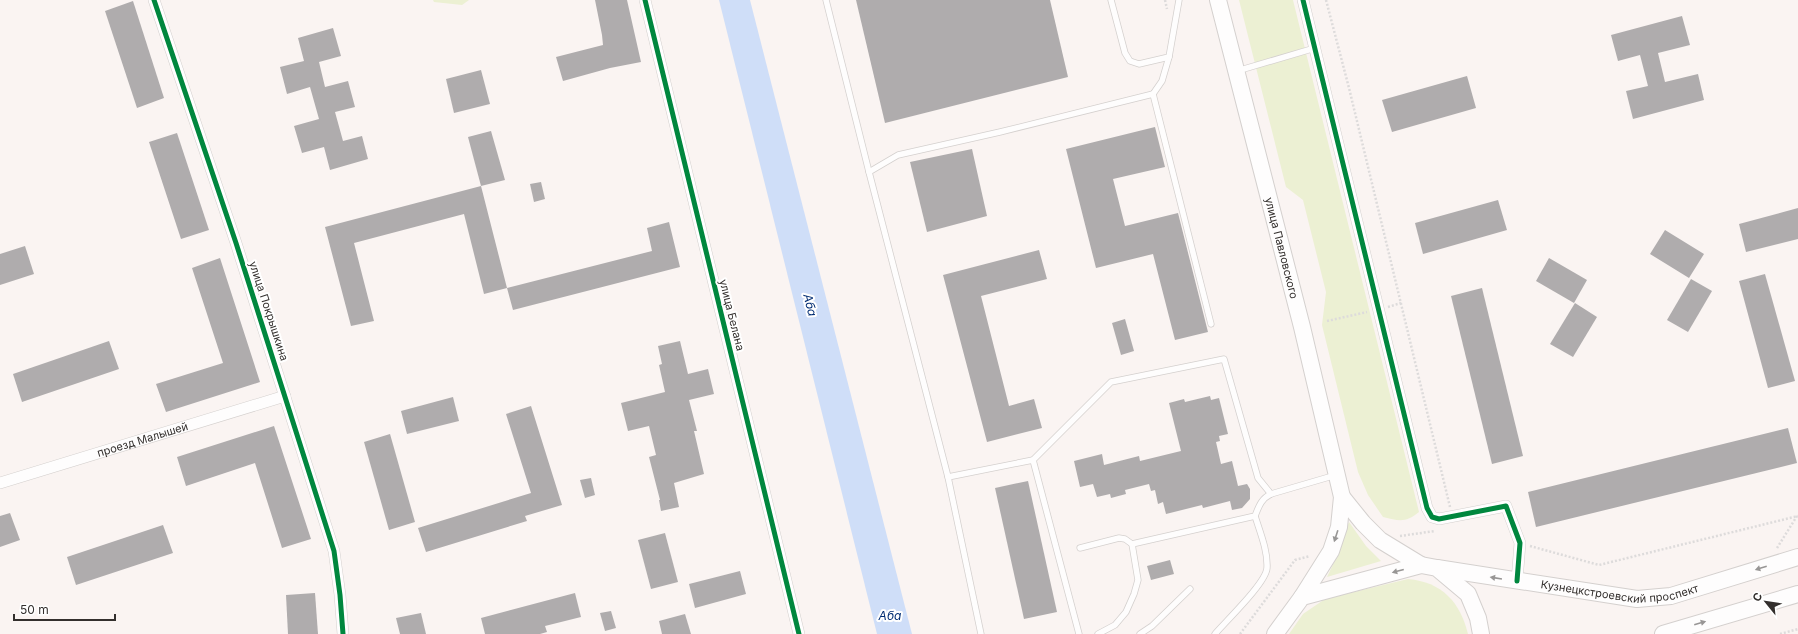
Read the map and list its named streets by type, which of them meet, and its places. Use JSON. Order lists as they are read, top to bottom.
{
  "streets": {
    "main road": ["улица Павловского", "Кузнецкстроевский проспект"],
    "street": ["улица Покрышкина", "улица Белана", "проезд Малышей"]
  },
  "crossings": [
    ["улица Павловского", "Кузнецкстроевский проспект"],
    ["улица Покрышкина", "проезд Малышей"]
  ],
  "water": ["Аба"],
  "scale_bar": "50 m",
  "north": "top left"
}
